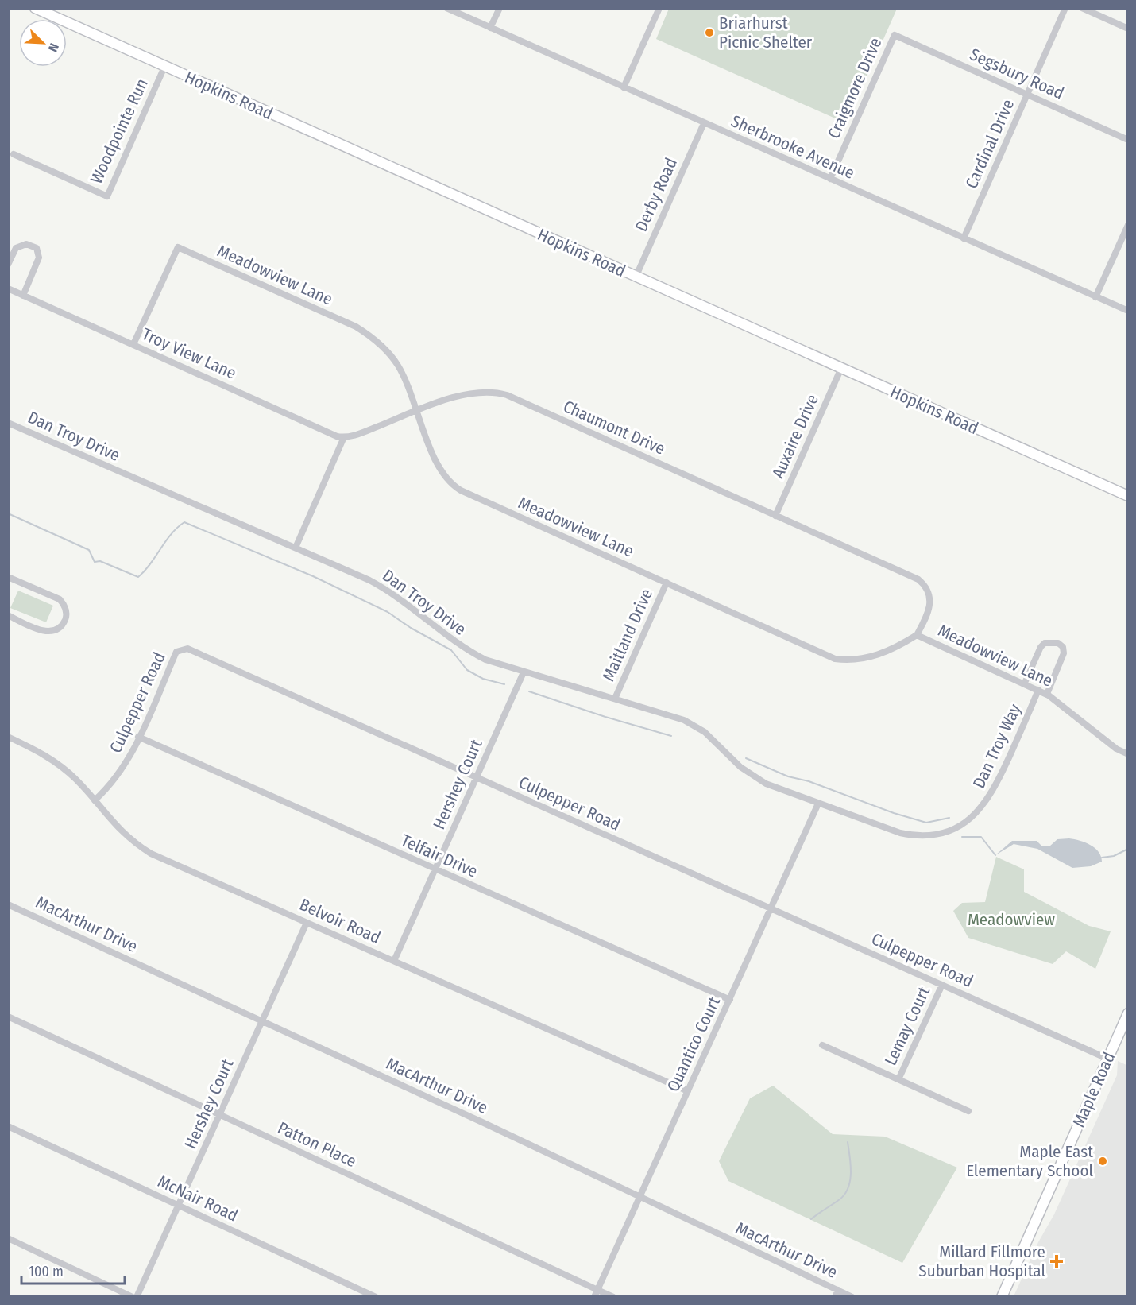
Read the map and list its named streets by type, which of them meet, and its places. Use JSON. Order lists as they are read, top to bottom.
{
  "streets": {
    "street": [
      "Segsbury Road",
      "Craigmore Drive",
      "Hopkins Road",
      "Woodpointe Run",
      "Cardinal Drive",
      "Sherbrooke Avenue",
      "Derby Road",
      "Meadowview Lane",
      "Troy View Lane",
      "Chaumont Drive",
      "Dan Troy Drive",
      "Auxaire Drive",
      "Maitland Drive",
      "Culpepper Road",
      "Dan Troy Way",
      "Hershey Court",
      "Telfair Drive",
      "Belvoir Road",
      "MacArthur Drive",
      "Lemay Court",
      "Quantico Court",
      "Maple Road",
      "Patton Place",
      "McNair Road"
    ]
  },
  "crossings": [
    ["Segsbury Road", "Craigmore Drive"],
    ["Segsbury Road", "Cardinal Drive"],
    ["Craigmore Drive", "Sherbrooke Avenue"],
    ["Hopkins Road", "Woodpointe Run"],
    ["Hopkins Road", "Derby Road"],
    ["Hopkins Road", "Auxaire Drive"],
    ["Cardinal Drive", "Sherbrooke Avenue"],
    ["Sherbrooke Avenue", "Derby Road"],
    ["Meadowview Lane", "Troy View Lane"],
    ["Meadowview Lane", "Chaumont Drive"],
    ["Meadowview Lane", "Maitland Drive"],
    ["Meadowview Lane", "Dan Troy Way"],
    ["Troy View Lane", "Chaumont Drive"],
    ["Chaumont Drive", "Auxaire Drive"],
    ["Dan Troy Drive", "Maitland Drive"],
    ["Dan Troy Drive", "Dan Troy Way"],
    ["Dan Troy Drive", "Hershey Court"],
    ["Dan Troy Drive", "Quantico Court"],
    ["Culpepper Road", "Hershey Court"],
    ["Culpepper Road", "Telfair Drive"],
    ["Culpepper Road", "Belvoir Road"],
    ["Culpepper Road", "Lemay Court"],
    ["Culpepper Road", "Quantico Court"],
    ["Culpepper Road", "Maple Road"],
    ["Dan Troy Way", "Quantico Court"],
    ["Hershey Court", "Telfair Drive"],
    ["Hershey Court", "Belvoir Road"],
    ["Hershey Court", "MacArthur Drive"],
    ["Hershey Court", "Patton Place"],
    ["Hershey Court", "McNair Road"],
    ["Telfair Drive", "Quantico Court"],
    ["Belvoir Road", "Quantico Court"],
    ["MacArthur Drive", "Quantico Court"],
    ["Quantico Court", "Patton Place"]
  ],
  "parks": ["Meadowview"],
  "places": {
    "other": ["Briarhurst Picnic Shelter", "Maple East Elementary School"],
    "health": ["Millard Fillmore Suburban Hospital"]
  },
  "scale_bar": "100 m",
  "north": "bottom right"
}
